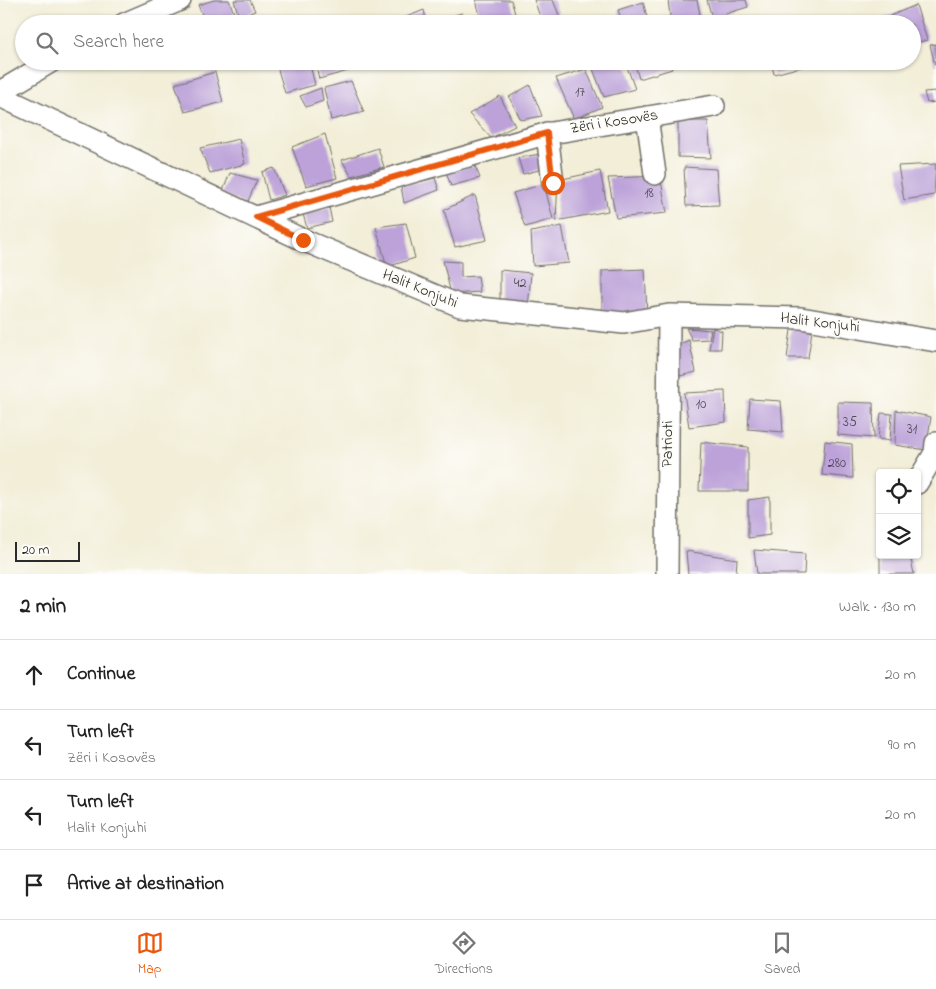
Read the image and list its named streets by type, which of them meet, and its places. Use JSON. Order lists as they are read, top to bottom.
{
  "streets": {
    "street": ["Zëri i Kosovës", "Halit Konjuhi", "Patrioti"]
  },
  "crossings": [
    ["Zëri i Kosovës", "Halit Konjuhi"],
    ["Halit Konjuhi", "Patrioti"]
  ],
  "house_numbers": [
    "17",
    "18",
    "42",
    "10",
    "35",
    "31",
    "280"
  ],
  "scale_bar": "20 m",
  "page": {
    "search": "Search here",
    "scale": "20 m",
    "heading": ["2 min", "Walk · 130 m"],
    "list": [
      ["Continue", "20 m"],
      ["Turn left", "Zëri i Kosovës", "90 m"],
      ["Turn left", "Halit Konjuhi", "20 m"],
      "Arrive at destination"
    ],
    "nav": ["Map", "Directions", "Saved"]
  }
}
